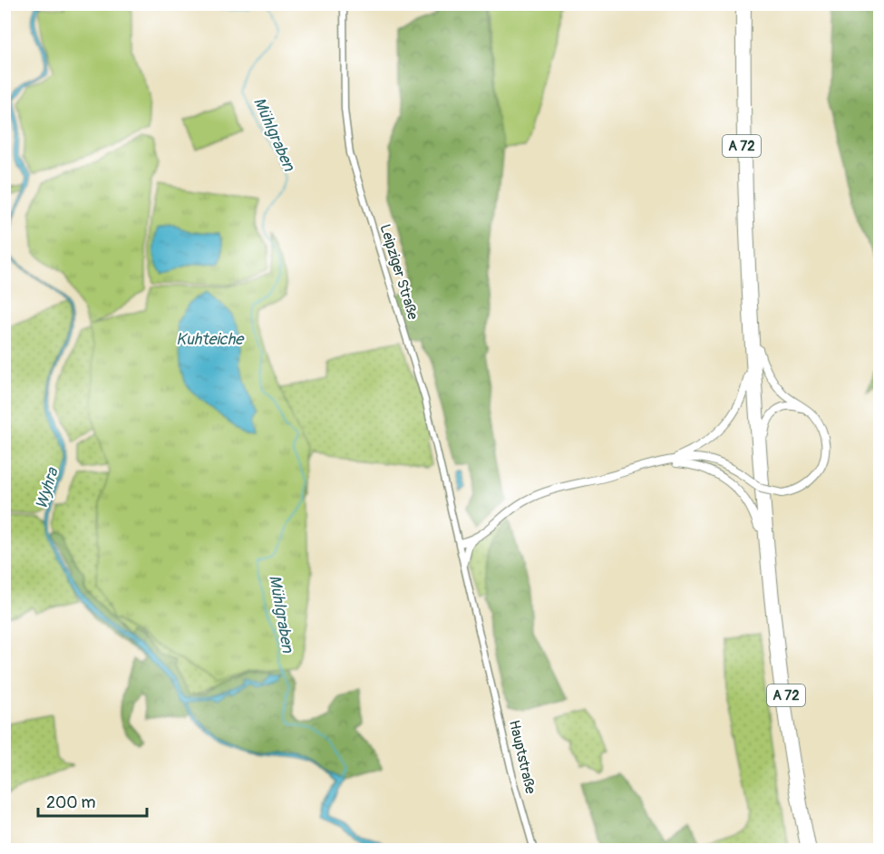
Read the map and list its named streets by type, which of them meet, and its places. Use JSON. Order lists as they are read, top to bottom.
{
  "streets": {
    "highway": ["A 72"],
    "street": ["Leipziger Straße", "Hauptstraße"]
  },
  "crossings": [
    ["Leipziger Straße", "Hauptstraße"]
  ],
  "water": ["Mühlgraben", "Kuhteiche", "Wyhra"],
  "scale_bar": "200 m"
}
